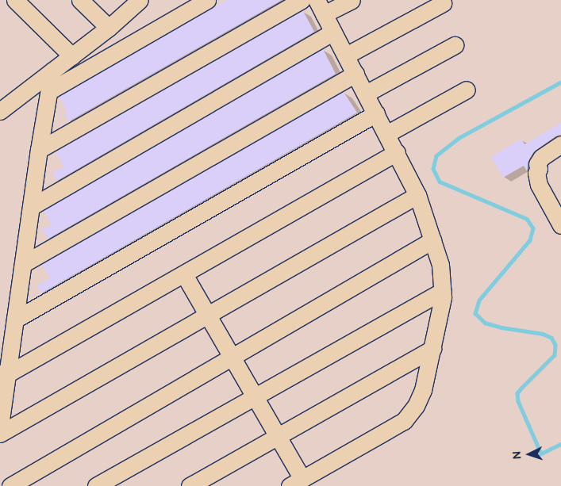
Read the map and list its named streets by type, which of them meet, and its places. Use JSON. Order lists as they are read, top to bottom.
{
  "north": "left"
}
